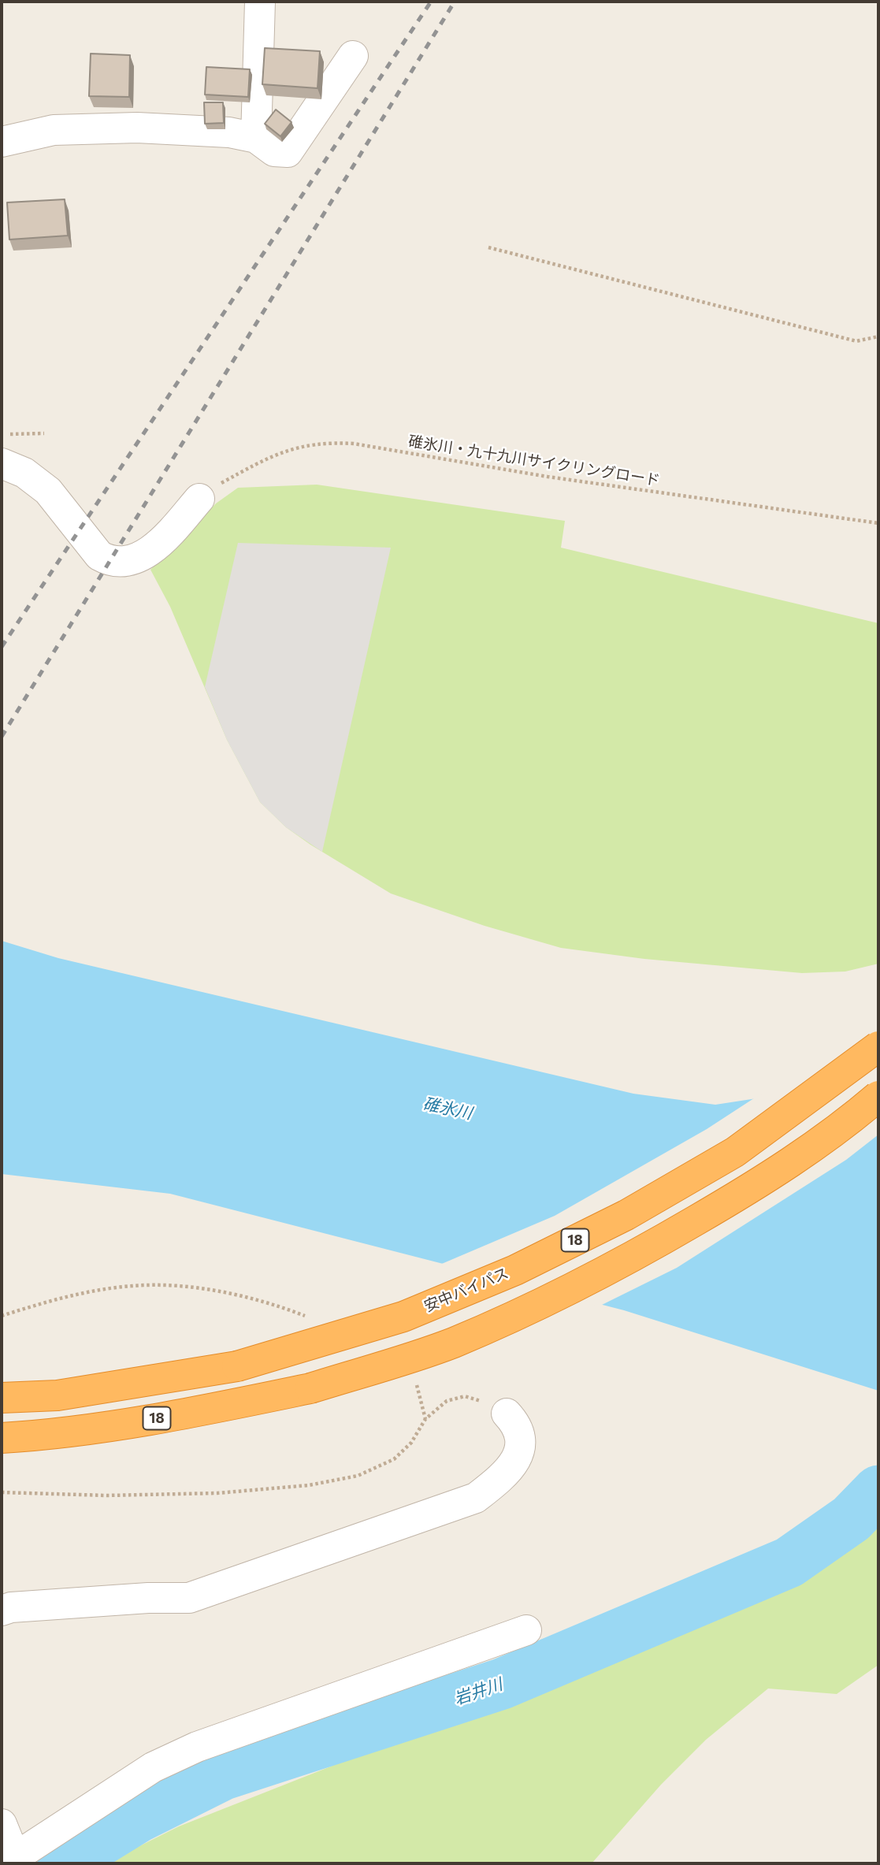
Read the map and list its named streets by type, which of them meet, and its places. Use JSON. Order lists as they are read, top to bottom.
{
  "streets": {
    "highway": ["18", "安中バイパス"],
    "path": ["碓氷川・九十九川サイクリングロード"]
  },
  "water": ["碓氷川", "岩井川"]
}
